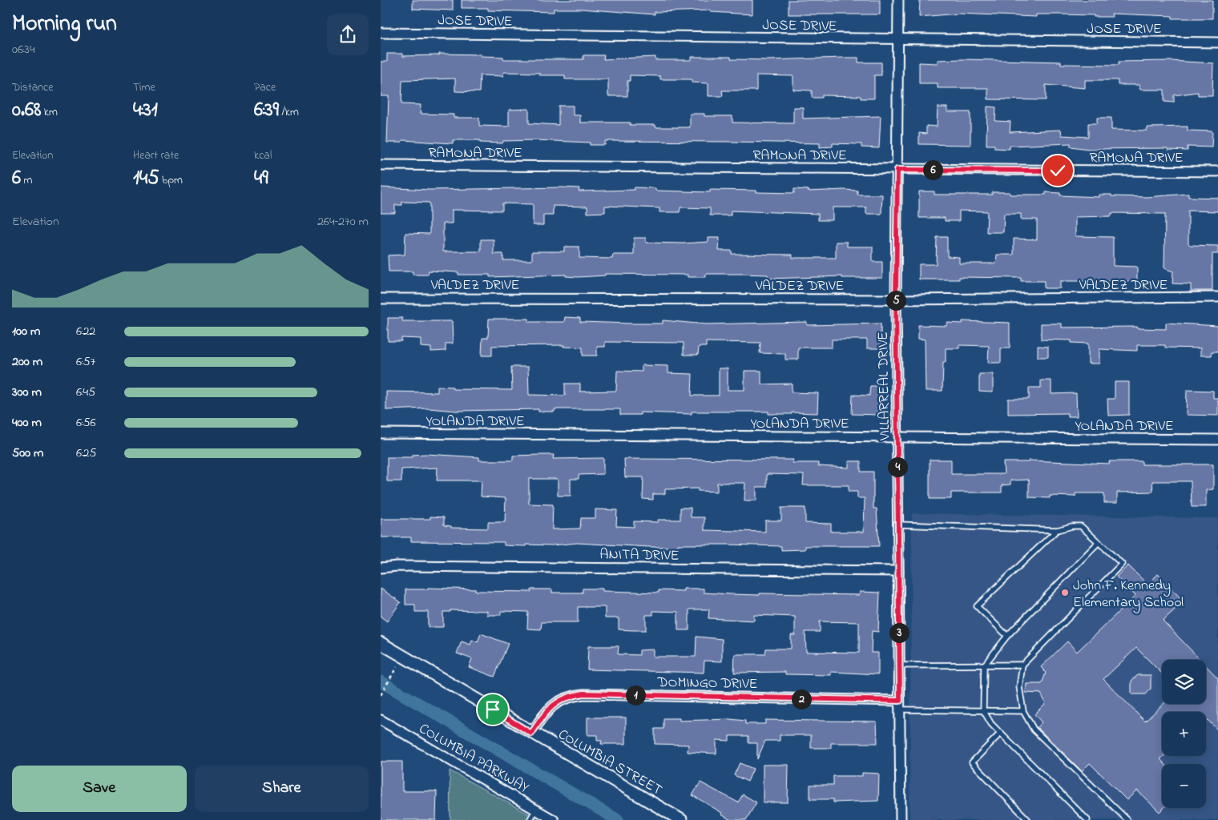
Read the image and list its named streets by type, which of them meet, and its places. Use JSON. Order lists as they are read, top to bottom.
{
  "streets": {
    "street": [
      "JOSE DRIVE",
      "RAMONA DRIVE",
      "VALDEZ DRIVE",
      "VILLARREAL DRIVE",
      "YOLANDA DRIVE",
      "ANITA DRIVE",
      "DOMINGO DRIVE",
      "COLUMBIA PARKWAY",
      "COLUMBIA STREET"
    ]
  },
  "crossings": [
    ["JOSE DRIVE", "VILLARREAL DRIVE"],
    ["RAMONA DRIVE", "VILLARREAL DRIVE"],
    ["VALDEZ DRIVE", "VILLARREAL DRIVE"],
    ["VILLARREAL DRIVE", "YOLANDA DRIVE"],
    ["VILLARREAL DRIVE", "ANITA DRIVE"],
    ["VILLARREAL DRIVE", "DOMINGO DRIVE"],
    ["DOMINGO DRIVE", "COLUMBIA STREET"]
  ],
  "places": ["John F. Kennedy Elementary School"],
  "page": {
    "heading": ["Morning run", "06:34"],
    "stats": [
      ["Distance", "0.68 km"],
      ["Time", "4:31"],
      ["Pace", "6:39 /km"],
      ["Elevation", "6 m"],
      ["Heart rate", "145 bpm"],
      ["kcal", "49"]
    ],
    "pins": [
      "6",
      "5",
      "4",
      "3",
      "1",
      "2"
    ],
    "chart": ["Elevation", "264–270 m"],
    "list": [
      {
        "name": "100 m",
        "note": "6:22"
      },
      {
        "name": "200 m",
        "note": "6:57"
      },
      {
        "name": "300 m",
        "note": "6:45"
      },
      {
        "name": "400 m",
        "note": "6:56"
      },
      {
        "name": "500 m",
        "note": "6:25"
      }
    ],
    "map_buttons": ["+", "−"],
    "buttons": ["Save", "Share"]
  }
}
